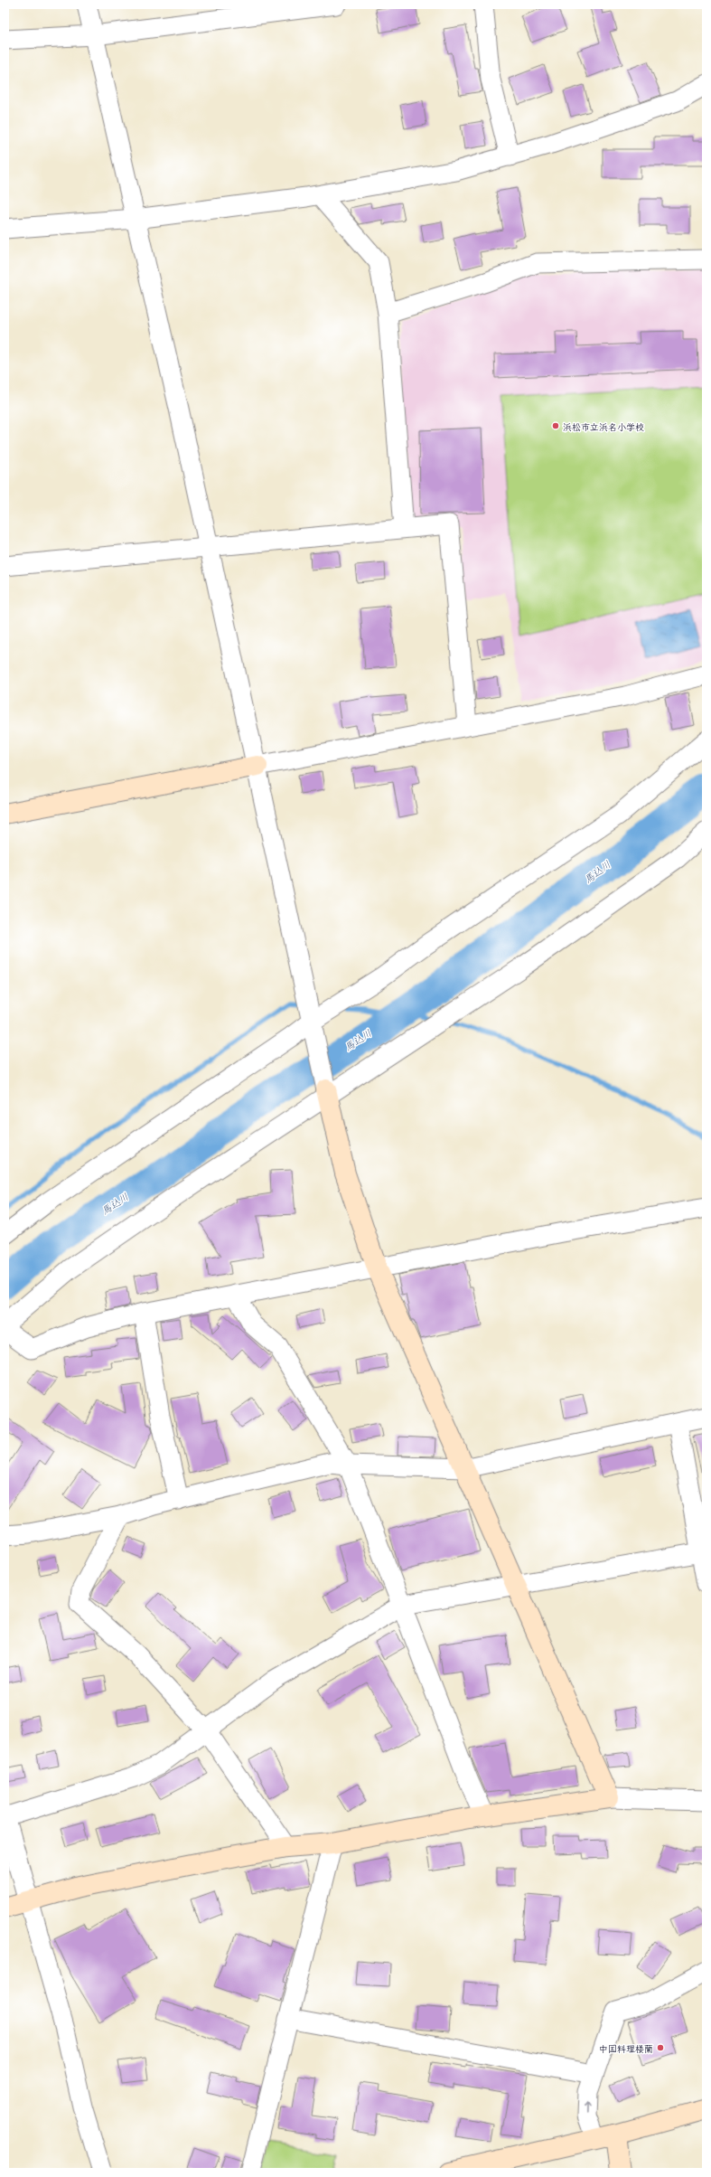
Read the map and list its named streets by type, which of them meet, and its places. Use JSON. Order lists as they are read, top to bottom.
{
  "water": ["馬込川"],
  "places": ["浜松市立浜名小学校", "中国料理楼蘭"]
}
